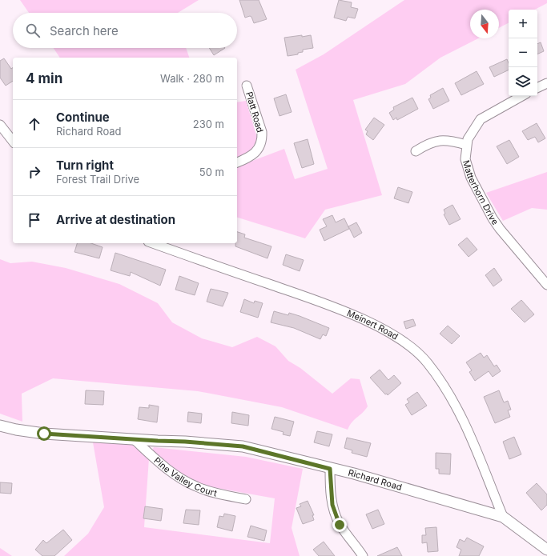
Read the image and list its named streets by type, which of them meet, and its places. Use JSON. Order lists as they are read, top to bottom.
{
  "streets": {
    "street": [
      "Platt Road",
      "Matterhorn Drive",
      "Meinert Road",
      "Pine Valley Court",
      "Richard Road"
    ]
  },
  "crossings": [
    ["Meinert Road", "Richard Road"],
    ["Pine Valley Court", "Richard Road"]
  ],
  "north": "bottom",
  "page": {
    "map_buttons": ["+", "−"],
    "search": "Search here",
    "heading": ["4 min", "Walk · 280 m"],
    "list": [
      ["Continue", "Richard Road", "230 m"],
      ["Turn right", "Forest Trail Drive", "50 m"],
      "Arrive at destination"
    ]
  }
}
